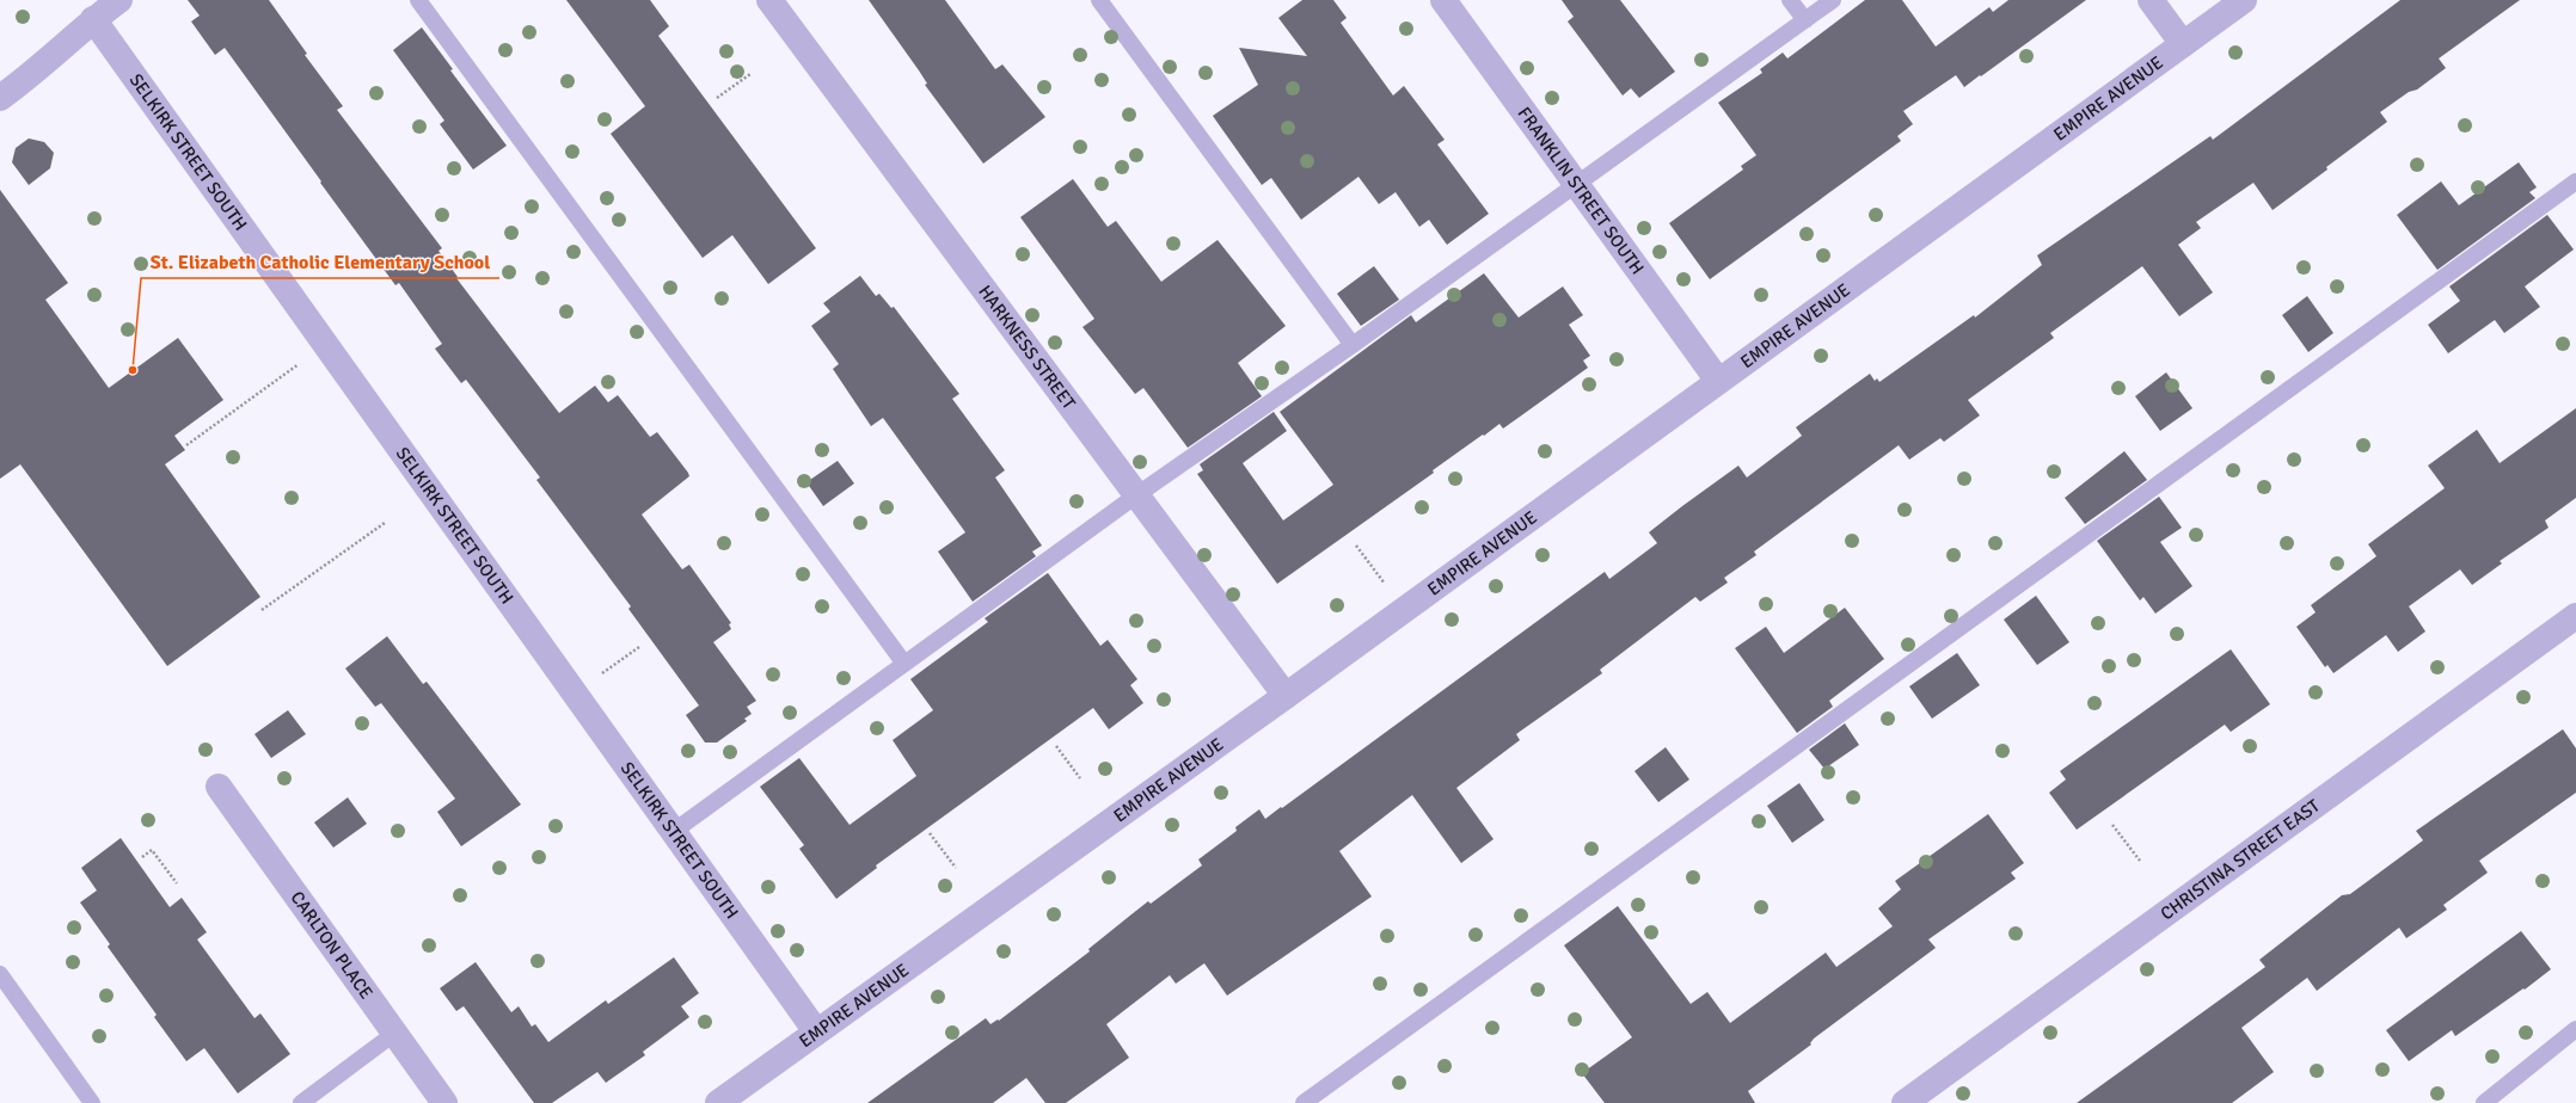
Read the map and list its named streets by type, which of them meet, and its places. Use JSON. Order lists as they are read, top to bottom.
{
  "streets": {
    "street": [
      "EMPIRE AVENUE",
      "SELKIRK STREET SOUTH",
      "FRANKLIN STREET SOUTH",
      "HARKNESS STREET",
      "CHRISTINA STREET EAST",
      "CARLTON PLACE"
    ]
  },
  "crossings": [
    ["EMPIRE AVENUE", "SELKIRK STREET SOUTH"],
    ["EMPIRE AVENUE", "FRANKLIN STREET SOUTH"],
    ["EMPIRE AVENUE", "HARKNESS STREET"]
  ],
  "places": ["St. Elizabeth Catholic Elementary School"]
}
